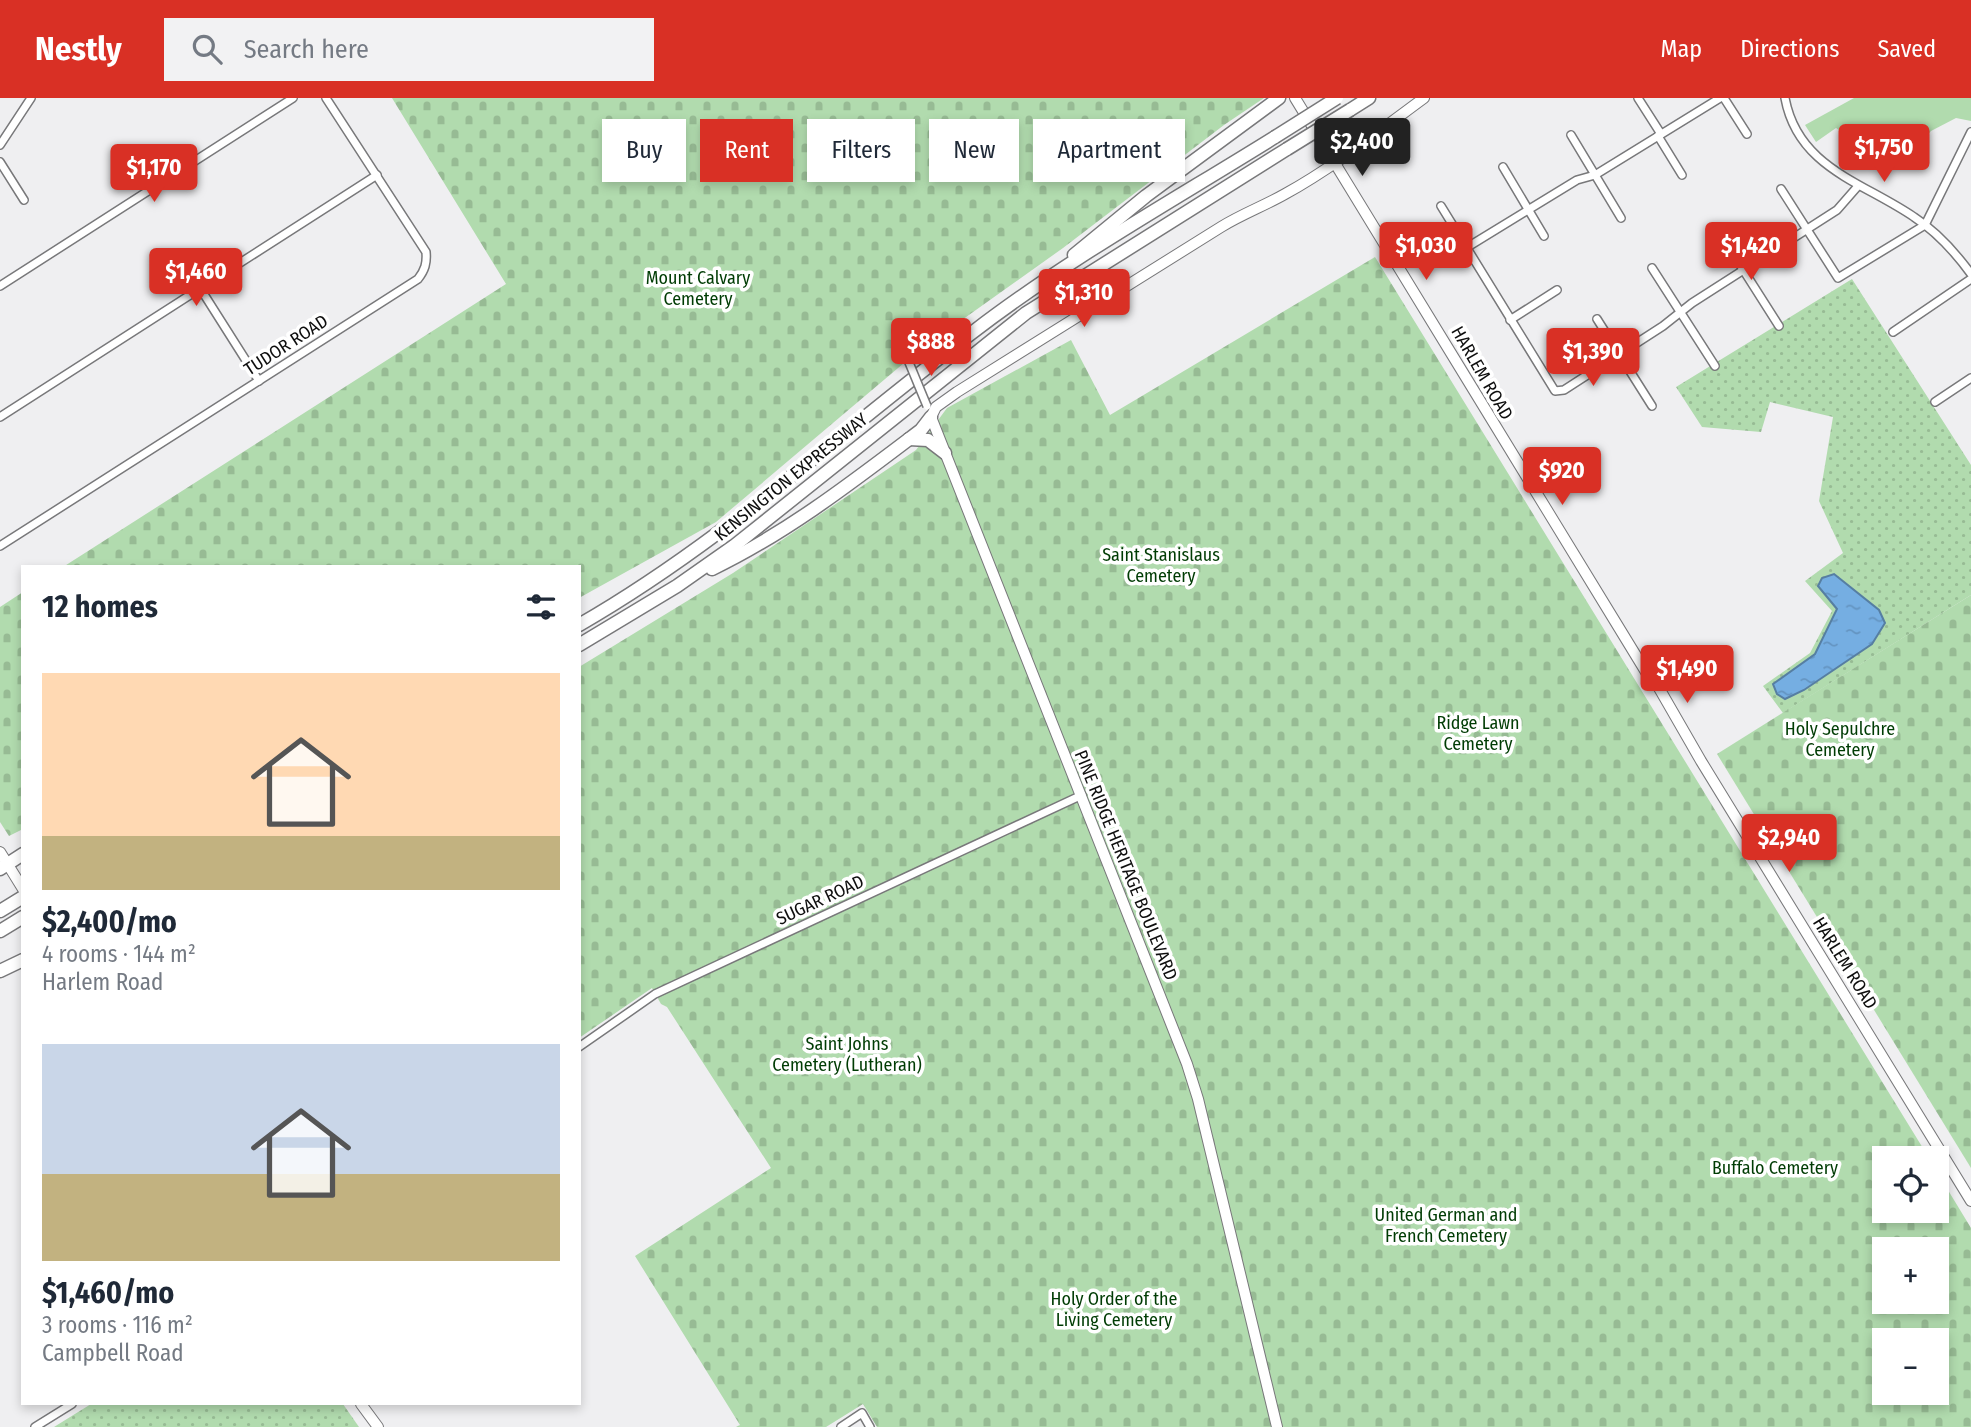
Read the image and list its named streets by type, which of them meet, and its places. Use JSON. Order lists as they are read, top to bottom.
{
  "streets": {
    "highway": ["KENSINGTON EXPRESSWAY"],
    "street": [
      "TUDOR ROAD",
      "HARLEM ROAD",
      "PINE RIDGE HERITAGE BOULEVARD",
      "SUGAR ROAD"
    ]
  },
  "crossings": [
    ["PINE RIDGE HERITAGE BOULEVARD", "SUGAR ROAD"]
  ],
  "parks": [
    "Mount Calvary Cemetery",
    "Saint Stanislaus Cemetery",
    "Ridge Lawn Cemetery",
    "Holy Sepulchre Cemetery",
    "Saint Johns Cemetery (Lutheran)",
    "Buffalo Cemetery",
    "United German and French Cemetery",
    "Holy Order of the Living Cemetery"
  ],
  "page": {
    "header": "Nestly",
    "search": "Search here",
    "nav": ["Map", "Directions", "Saved"],
    "price": [
      "$2,400",
      "$1,750",
      "$1,170",
      "$1,030",
      "$1,420",
      "$1,460",
      "$1,310",
      "$888",
      "$1,390",
      "$920",
      "$1,490",
      "$2,940"
    ],
    "chip": [
      "Buy",
      "Rent",
      "Filters",
      "New",
      "Apartment"
    ],
    "heading": "12 homes",
    "list": [
      {
        "name": "$2,400/mo",
        "note": "4 rooms · 144 m² · Harlem Road"
      },
      {
        "name": "$1,460/mo",
        "note": "3 rooms · 116 m² · Campbell Road"
      }
    ],
    "map_buttons": ["+", "−"]
  }
}
